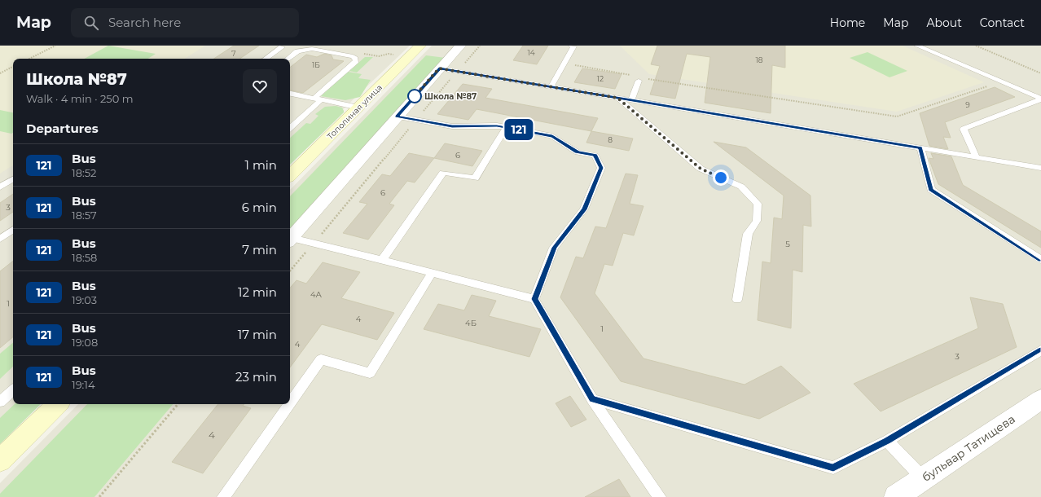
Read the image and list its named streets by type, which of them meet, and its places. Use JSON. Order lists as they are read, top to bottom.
{
  "streets": {
    "main road": ["Тополиная улица"],
    "street": ["бульвар Татищева"]
  },
  "places": ["Школа №87"],
  "lines": ["bus line 121"],
  "house_numbers": [
    "14",
    "7",
    "18",
    "1Б",
    "12",
    "9",
    "8",
    "6",
    "6",
    "3",
    "5",
    "4А",
    "1",
    "4",
    "4Б",
    "1",
    "4",
    "3",
    "4"
  ],
  "page": {
    "header": "Map",
    "search": "Search here",
    "nav": [
      "Home",
      "Map",
      "About",
      "Contact"
    ],
    "on_map": "121",
    "heading": [
      ["Школа №87", "Walk · 4 min · 250 m"],
      "Departures"
    ],
    "list": [
      {
        "mark": "121",
        "name": "Bus",
        "note": "18:52",
        "value": "1 min"
      },
      {
        "mark": "121",
        "name": "Bus",
        "note": "18:57",
        "value": "6 min"
      },
      {
        "mark": "121",
        "name": "Bus",
        "note": "18:58",
        "value": "7 min"
      },
      {
        "mark": "121",
        "name": "Bus",
        "note": "19:03",
        "value": "12 min"
      },
      {
        "mark": "121",
        "name": "Bus",
        "note": "19:08",
        "value": "17 min"
      },
      {
        "mark": "121",
        "name": "Bus",
        "note": "19:14",
        "value": "23 min"
      }
    ]
  }
}
